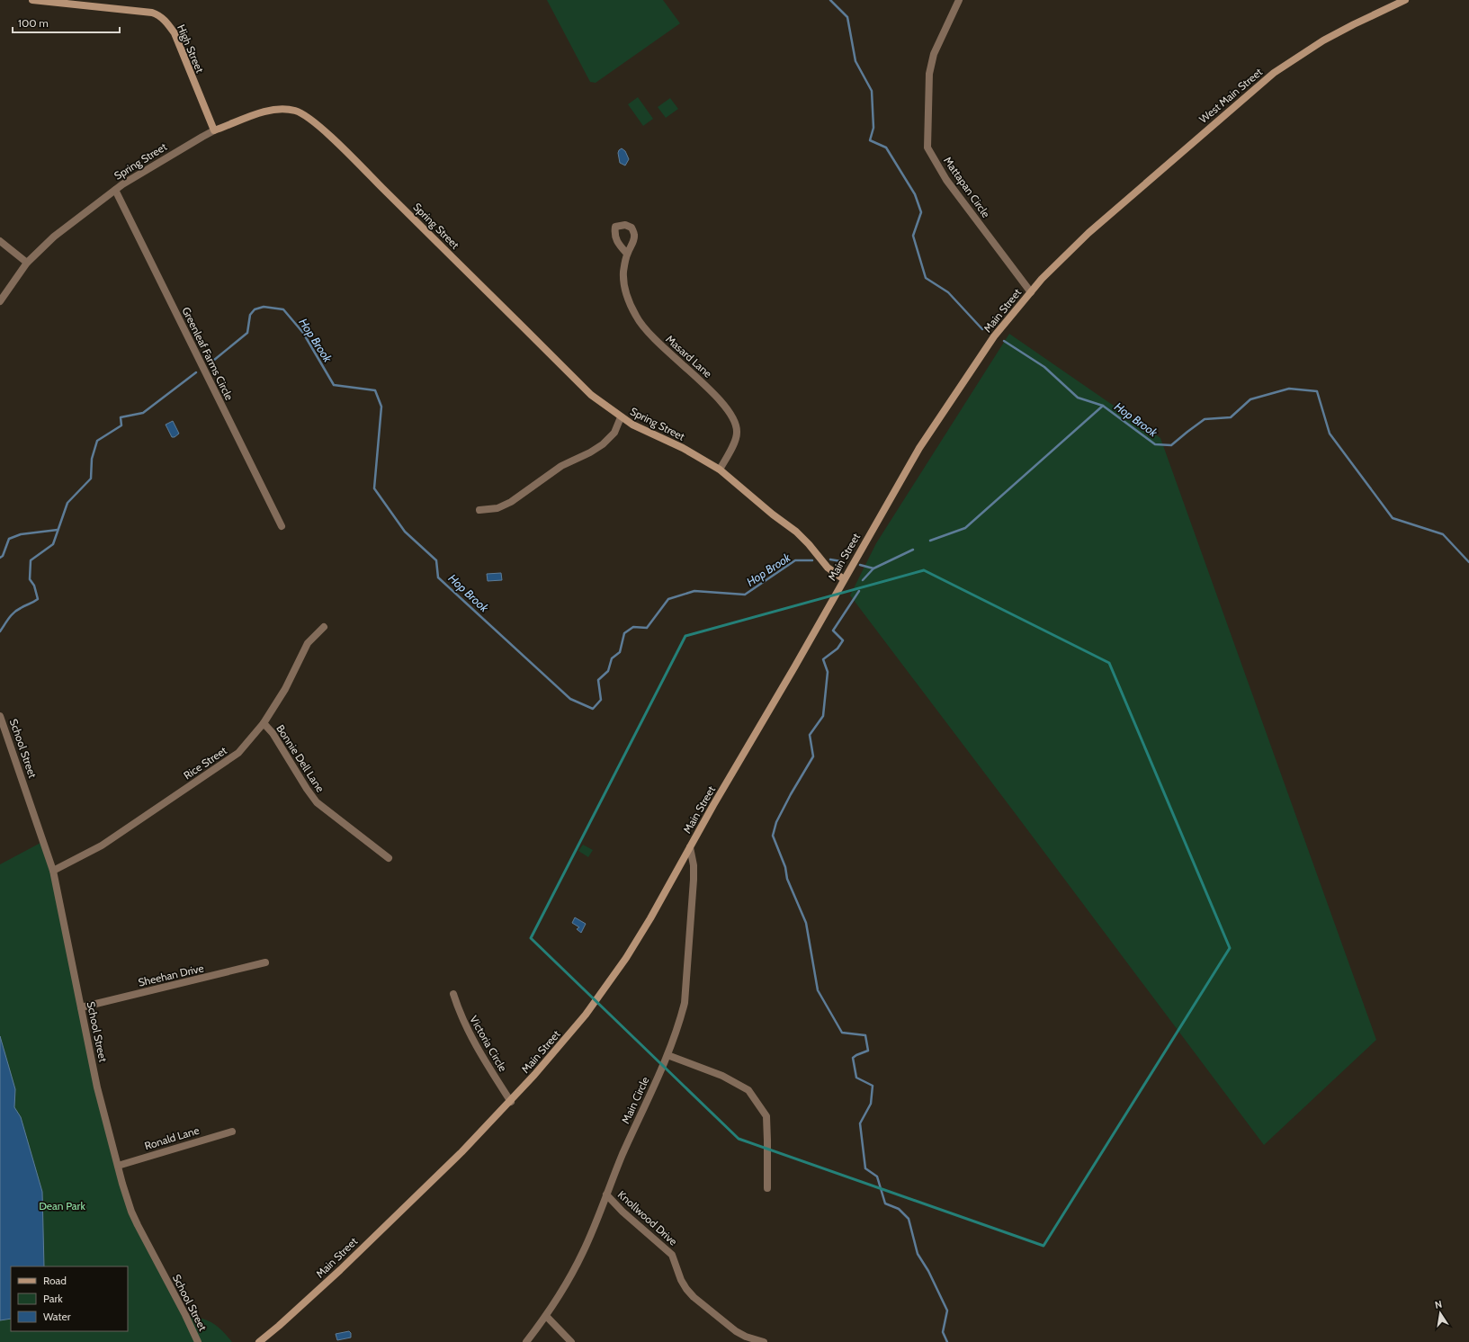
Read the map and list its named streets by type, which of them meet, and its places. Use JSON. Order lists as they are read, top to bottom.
{
  "streets": {
    "main road": [
      "High Street",
      "West Main Street",
      "Spring Street",
      "Main Street"
    ],
    "street": [
      "Mattapan Circle",
      "Greenleaf Farms Circle",
      "Masard Lane",
      "School Street",
      "Bonnie Dell Lane",
      "Rice Street",
      "Sheehan Drive",
      "Victoria Circle",
      "Main Circle",
      "Ronald Lane",
      "Knollwood Drive"
    ]
  },
  "crossings": [
    ["High Street", "Spring Street"],
    ["West Main Street", "Main Street"],
    ["Spring Street", "Main Street"],
    ["Spring Street", "Greenleaf Farms Circle"],
    ["Spring Street", "Masard Lane"],
    ["Mattapan Circle", "Main Street"],
    ["Main Street", "Victoria Circle"],
    ["Main Street", "Main Circle"],
    ["School Street", "Rice Street"],
    ["School Street", "Sheehan Drive"],
    ["School Street", "Ronald Lane"],
    ["Bonnie Dell Lane", "Rice Street"],
    ["Main Circle", "Knollwood Drive"]
  ],
  "water": ["Hop Brook"],
  "parks": ["Dean Park"],
  "legend": ["Road", "Park", "Water"],
  "scale_bar": "100 m",
  "north": "top"
}
